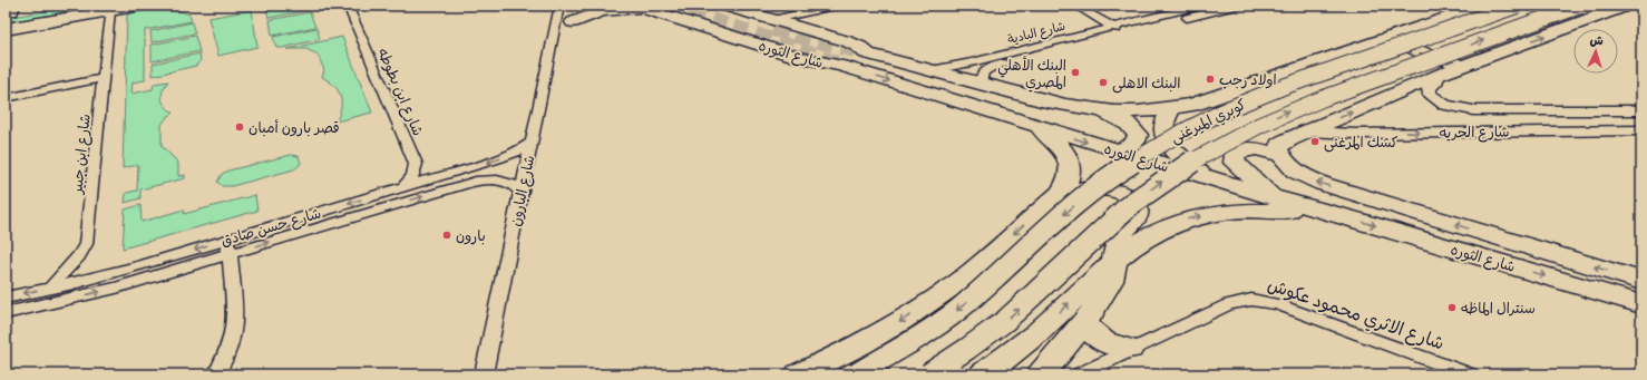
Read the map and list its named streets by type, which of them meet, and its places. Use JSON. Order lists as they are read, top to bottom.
{
  "streets": {
    "highway": ["شارع الثوره"],
    "main road": ["كوبري الميرغنى"],
    "street": [
      "شارع البادية",
      "شارع ابن بطوطه",
      "شارع الحريه",
      "شارع ابن جبير",
      "شارع البارون",
      "شارع حسن صادق",
      "شارع الاثري محمود عكوش"
    ]
  },
  "crossings": [
    ["شارع البادية", "شارع الثوره"],
    ["شارع ابن بطوطه", "شارع حسن صادق"],
    ["شارع ابن جبير", "شارع حسن صادق"],
    ["شارع البارون", "شارع حسن صادق"]
  ],
  "places": [
    "البنك الأهلي المصري",
    "اولاد رجب",
    "البنك الاهلى",
    "قصر بارون أمبان",
    "كشك المرغنى",
    "بارون",
    "سنترال الماظه"
  ],
  "north": "top"
}
